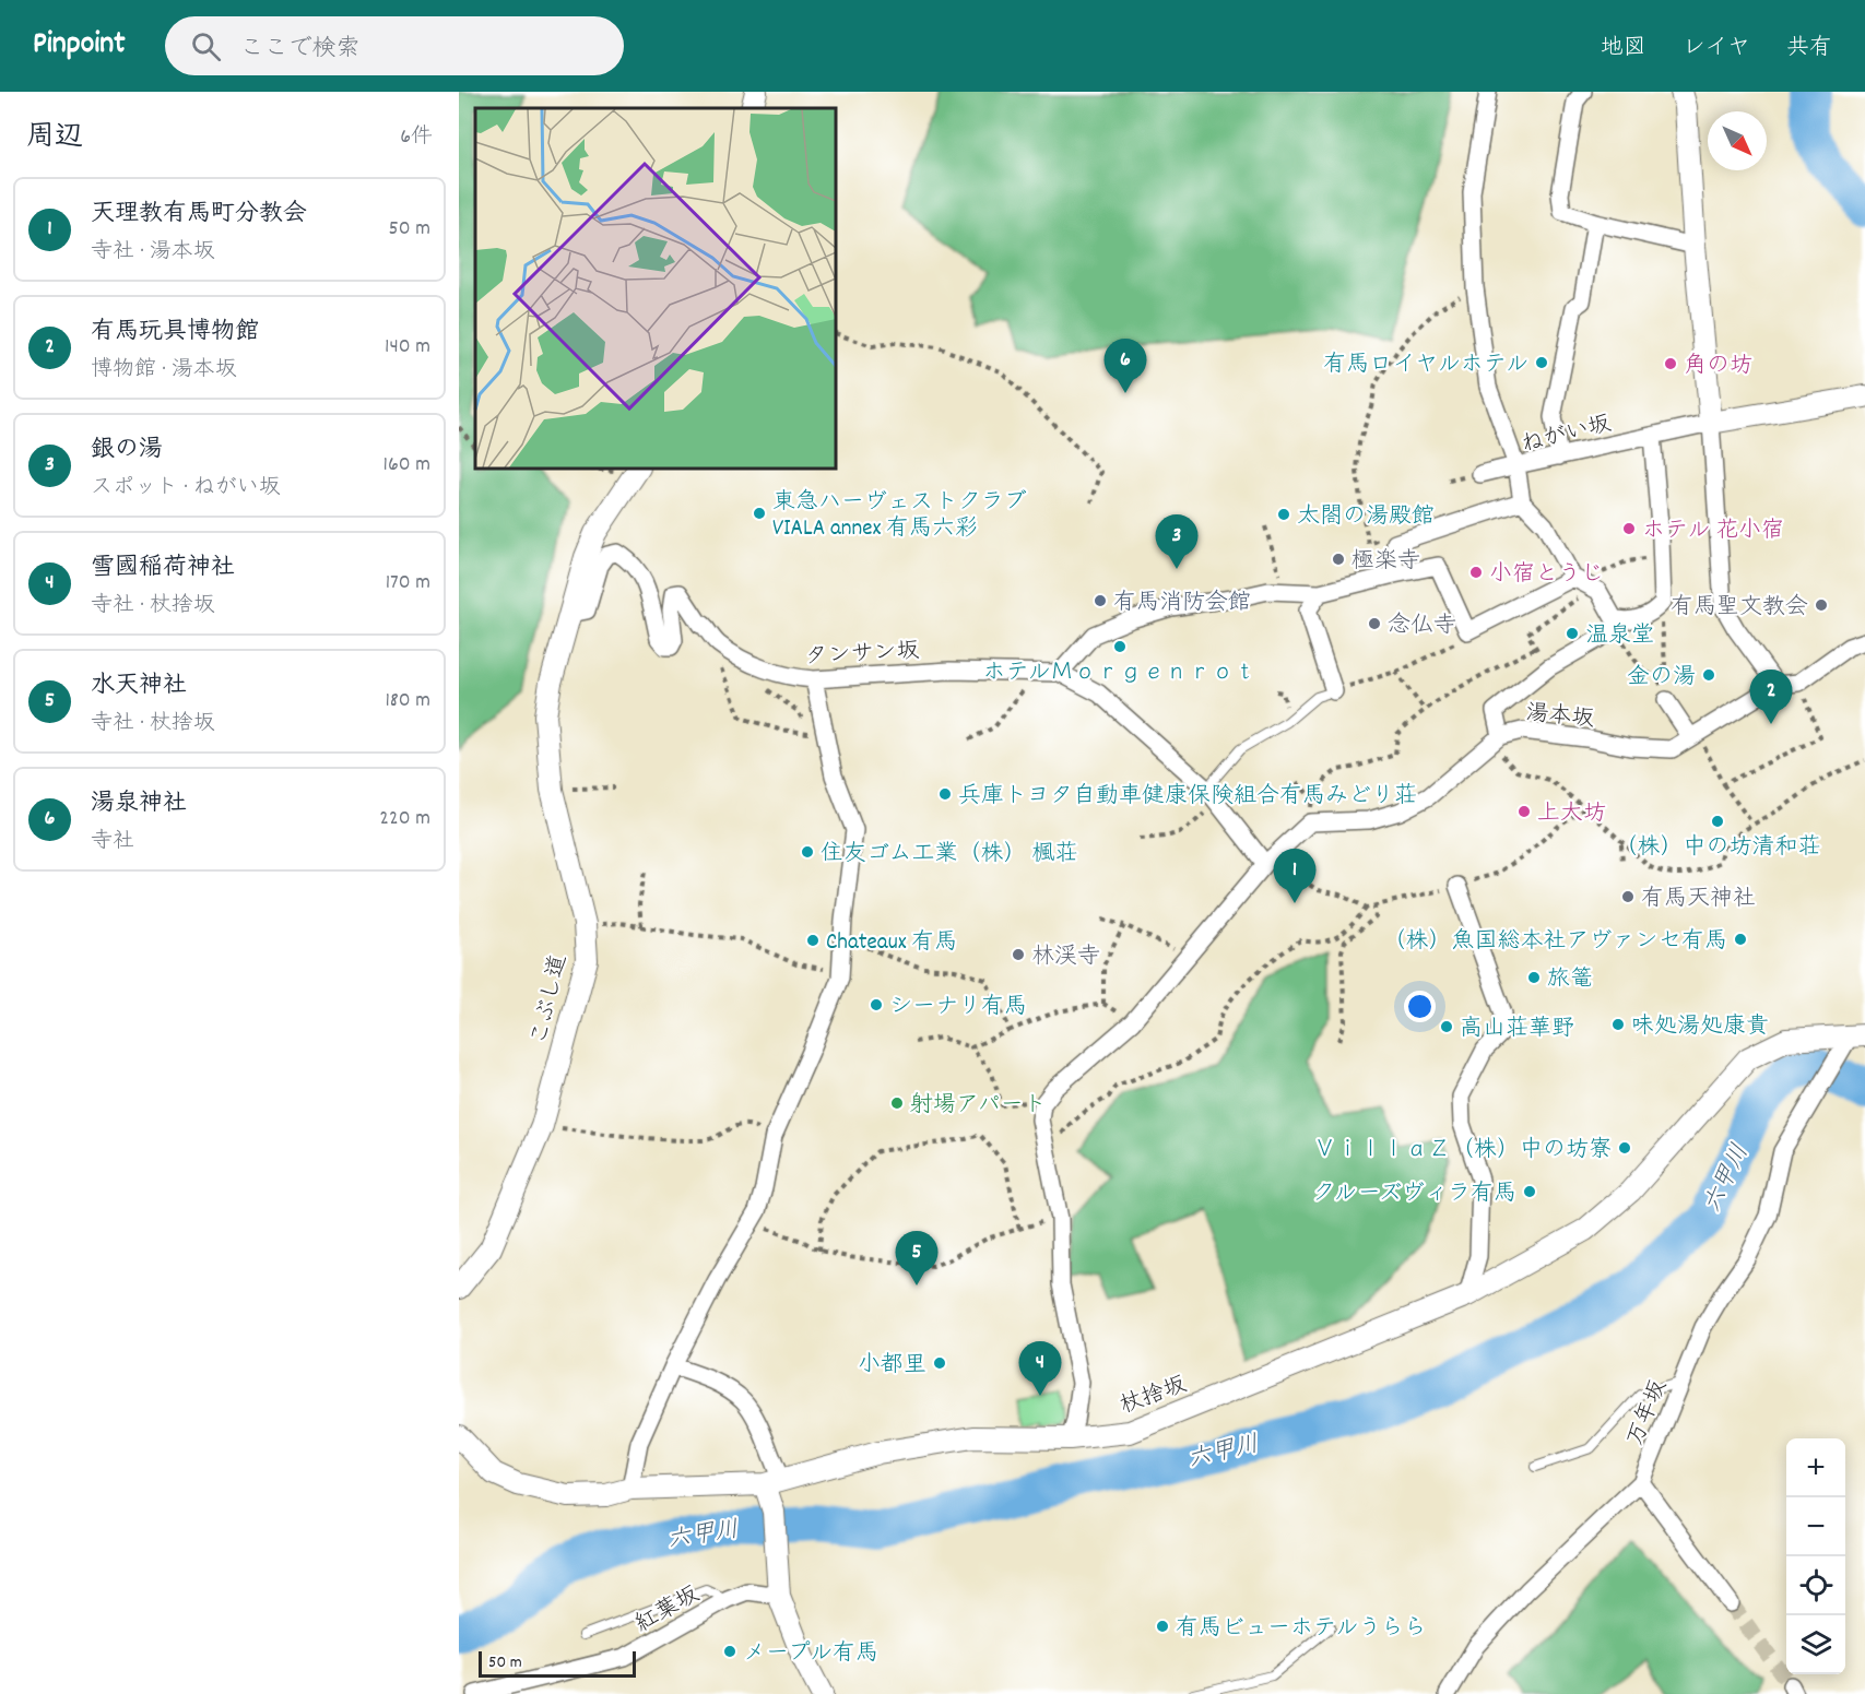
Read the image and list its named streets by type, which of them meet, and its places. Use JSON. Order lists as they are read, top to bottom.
{
  "streets": {
    "street": [
      "ねがい坂",
      "タンサン坂",
      "湯本坂",
      "こぶし道",
      "杖捨坂",
      "万年坂",
      "紅葉坂"
    ]
  },
  "crossings": [
    ["タンサン坂", "こぶし道"],
    ["杖捨坂", "万年坂"]
  ],
  "water": ["六甲川"],
  "places": [
    "有馬ロイヤルホテル",
    "角の坊",
    "東急ハーヴェストクラブ VIALA annex 有馬六彩",
    "太閤の湯殿館",
    "ホテル 花小宿",
    "極楽寺",
    "小宿とうじ",
    "有馬消防会館",
    "有馬聖文教会",
    "念仏寺",
    "温泉堂",
    "ホテルＭｏｒｇｅｎｒｏｔ",
    "金の湯",
    "兵庫トヨタ自動車健康保険組合有馬みどり荘",
    "上大坊",
    "（株）中の坊清和荘",
    "住友ゴム工業（株） 楓荘",
    "有馬天神社",
    "（株）魚国総本社アヴァンセ有馬",
    "Chateaux 有馬",
    "林渓寺",
    "旅篭",
    "シーナリ有馬",
    "味処湯処康貴",
    "高山荘華野",
    "射場アパート",
    "ＶｉｌｌａＺ（株）中の坊寮",
    "クルーズヴィラ有馬",
    "小都里",
    "有馬ビューホテルうらら",
    "メープル有馬"
  ],
  "scale_bar": "50 m",
  "north": "bottom right",
  "page": {
    "header": "Pinpoint",
    "search": "ここで検索",
    "nav": ["地図", "レイヤ", "共有"],
    "heading": ["周辺", "6件"],
    "list": [
      {
        "mark": "1",
        "name": "天理教有馬町分教会",
        "note": "寺社 · 湯本坂",
        "value": "50 m"
      },
      {
        "mark": "2",
        "name": "有馬玩具博物館",
        "note": "博物館 · 湯本坂",
        "value": "140 m"
      },
      {
        "mark": "3",
        "name": "銀の湯",
        "note": "スポット · ねがい坂",
        "value": "160 m"
      },
      {
        "mark": "4",
        "name": "雪國稲荷神社",
        "note": "寺社 · 杖捨坂",
        "value": "170 m"
      },
      {
        "mark": "5",
        "name": "水天神社",
        "note": "寺社 · 杖捨坂",
        "value": "180 m"
      },
      {
        "mark": "6",
        "name": "湯泉神社",
        "note": "寺社",
        "value": "220 m"
      }
    ],
    "pins": [
      "6",
      "3",
      "2",
      "1",
      "5",
      "4"
    ],
    "map_buttons": ["+", "−"],
    "scale": "50 m"
  }
}
